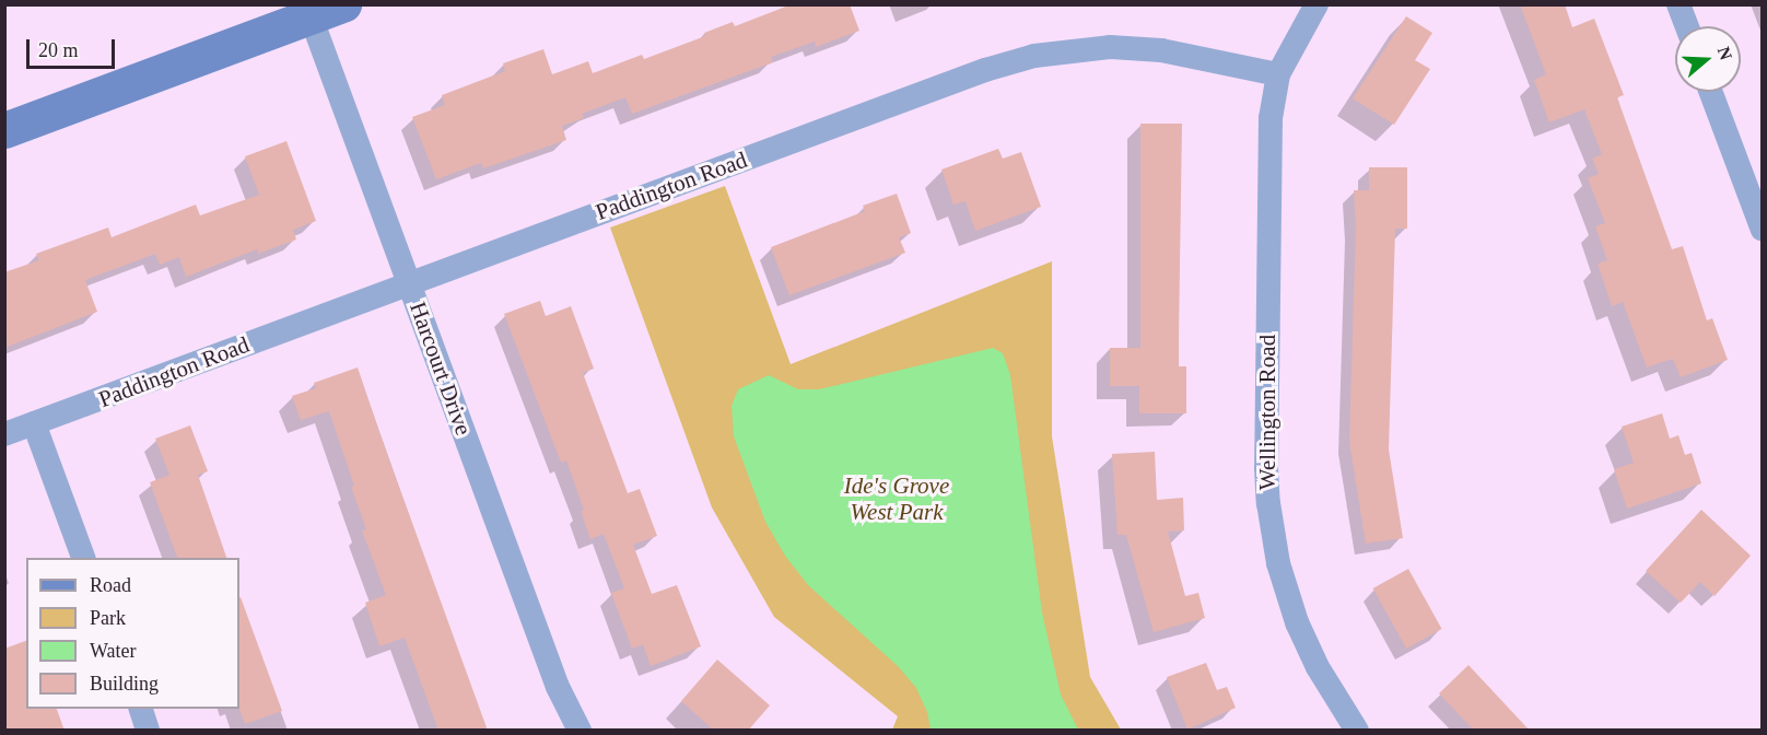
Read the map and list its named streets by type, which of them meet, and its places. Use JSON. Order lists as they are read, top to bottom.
{
  "streets": {
    "street": ["Paddington Road", "Harcourt Drive", "Wellington Road"]
  },
  "crossings": [
    ["Paddington Road", "Harcourt Drive"],
    ["Paddington Road", "Wellington Road"]
  ],
  "parks": ["Ide's Grove West Park"],
  "legend": [
    "Road",
    "Park",
    "Water",
    "Building"
  ],
  "scale_bar": "20 m",
  "north": "right"
}
